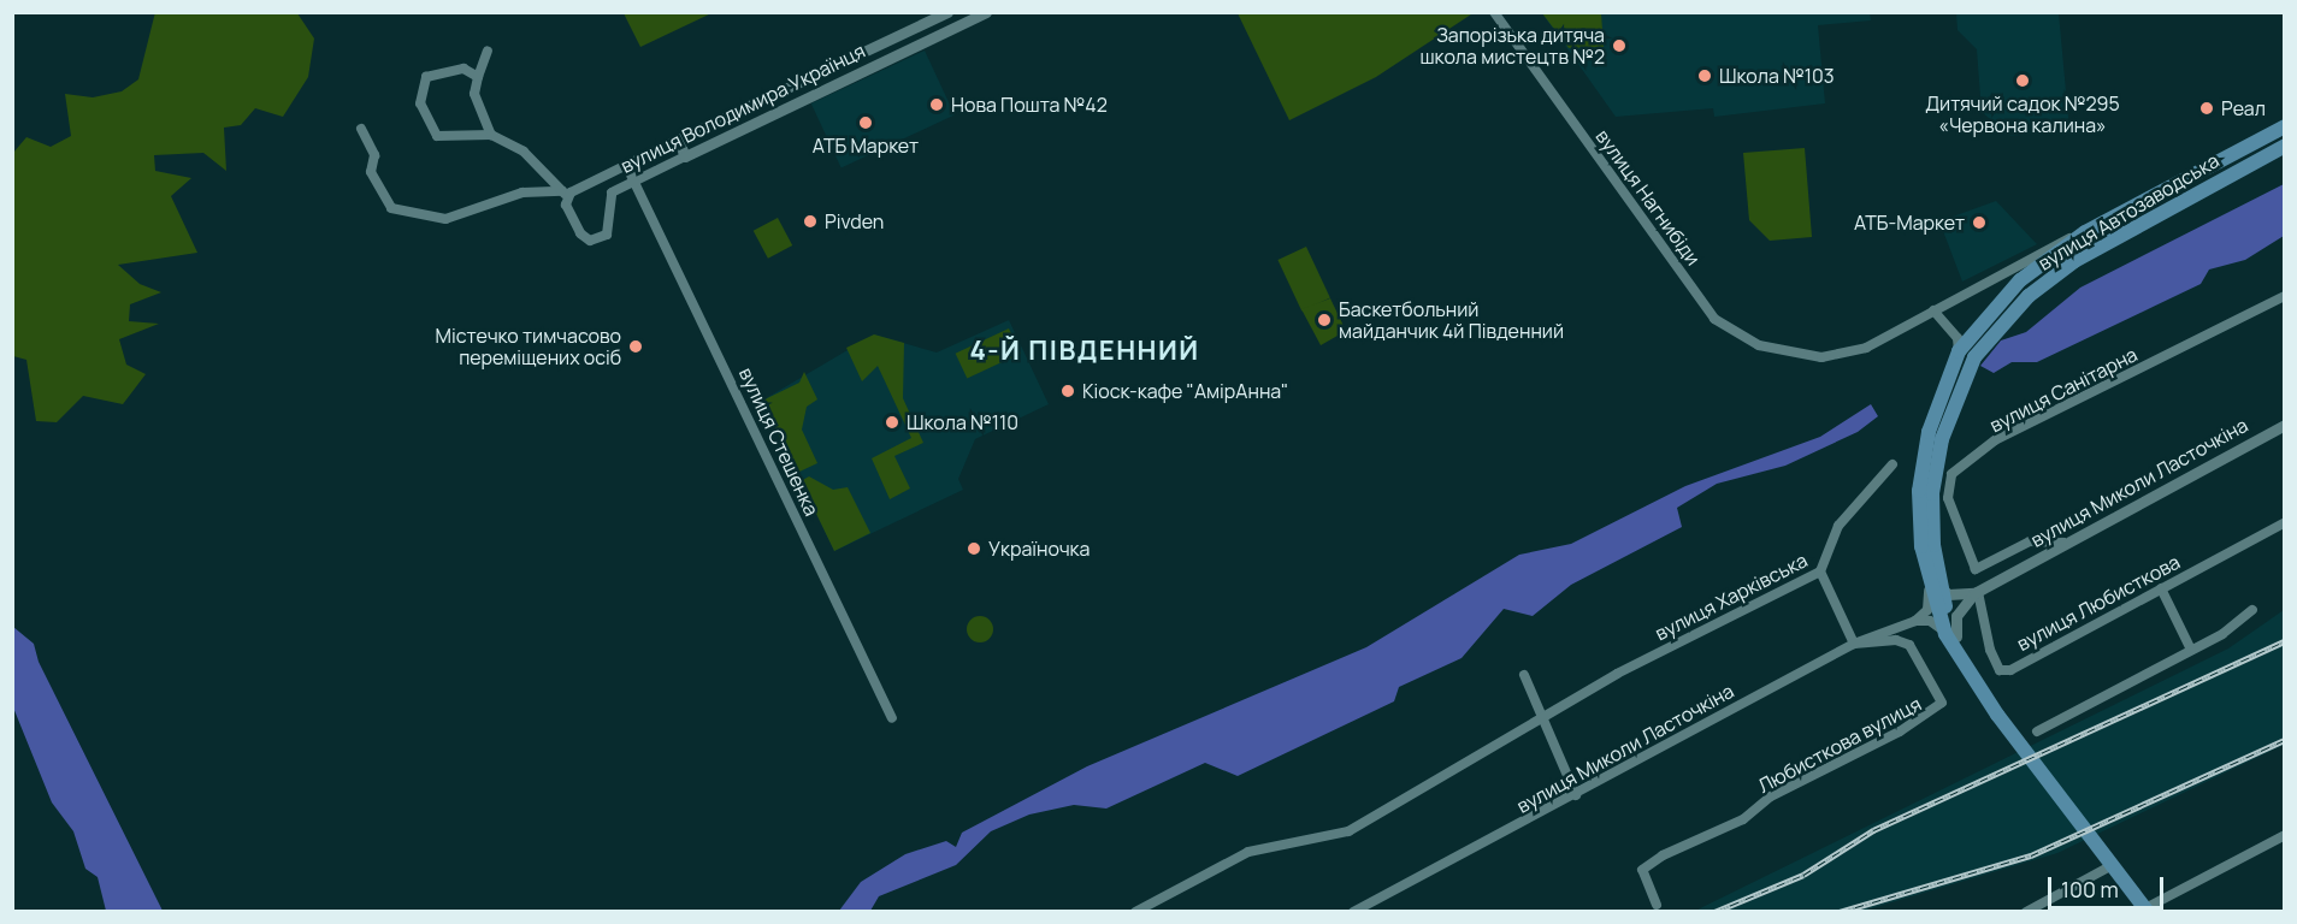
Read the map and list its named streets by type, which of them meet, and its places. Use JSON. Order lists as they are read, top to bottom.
{
  "streets": {
    "main road": ["вулиця Автозаводська"],
    "street": [
      "вулиця Володимира Українця",
      "вулиця Нагнибіди",
      "вулиця Санітарна",
      "вулиця Стешенка",
      "вулиця Миколи Ласточкіна",
      "вулиця Харківська",
      "вулиця Любисткова",
      "Любисткова вулиця"
    ]
  },
  "crossings": [
    ["вулиця Володимира Українця", "вулиця Стешенка"],
    ["вулиця Нагнибіди", "вулиця Автозаводська"],
    ["вулиця Санітарна", "вулиця Миколи Ласточкіна"],
    ["вулиця Миколи Ласточкіна", "вулиця Любисткова"],
    ["вулиця Миколи Ласточкіна", "Любисткова вулиця"]
  ],
  "districts": ["4-Й ПІВДЕННИЙ"],
  "places": [
    "Запорізька дитяча школа мистецтв №2",
    "Школа №103",
    "Дитячий садок №295 «Червона калина»",
    "Нова Пошта №42",
    "Реал",
    "АТБ Маркет",
    "Pivden",
    "АТБ-Маркет",
    "Баскетбольний майданчик 4й Південний",
    "Містечко тимчасово переміщених осіб",
    "Кіоск-кафе \"АмірАнна\"",
    "Школа №110",
    "Україночка"
  ],
  "scale_bar": "100 m"
}
